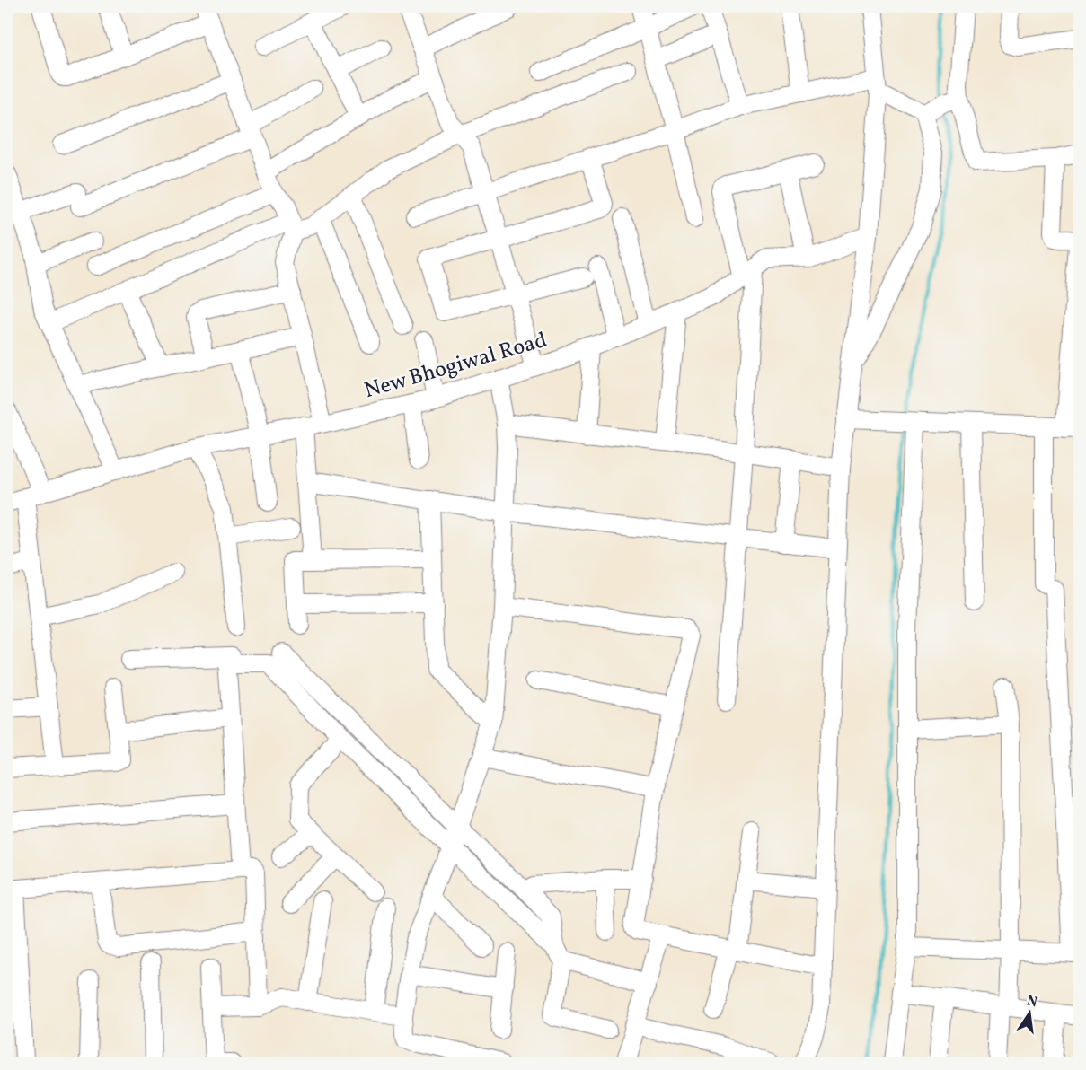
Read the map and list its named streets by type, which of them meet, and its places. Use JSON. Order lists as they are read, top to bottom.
{
  "streets": {
    "street": ["New Bhogiwal Road"]
  },
  "north": "top"
}
